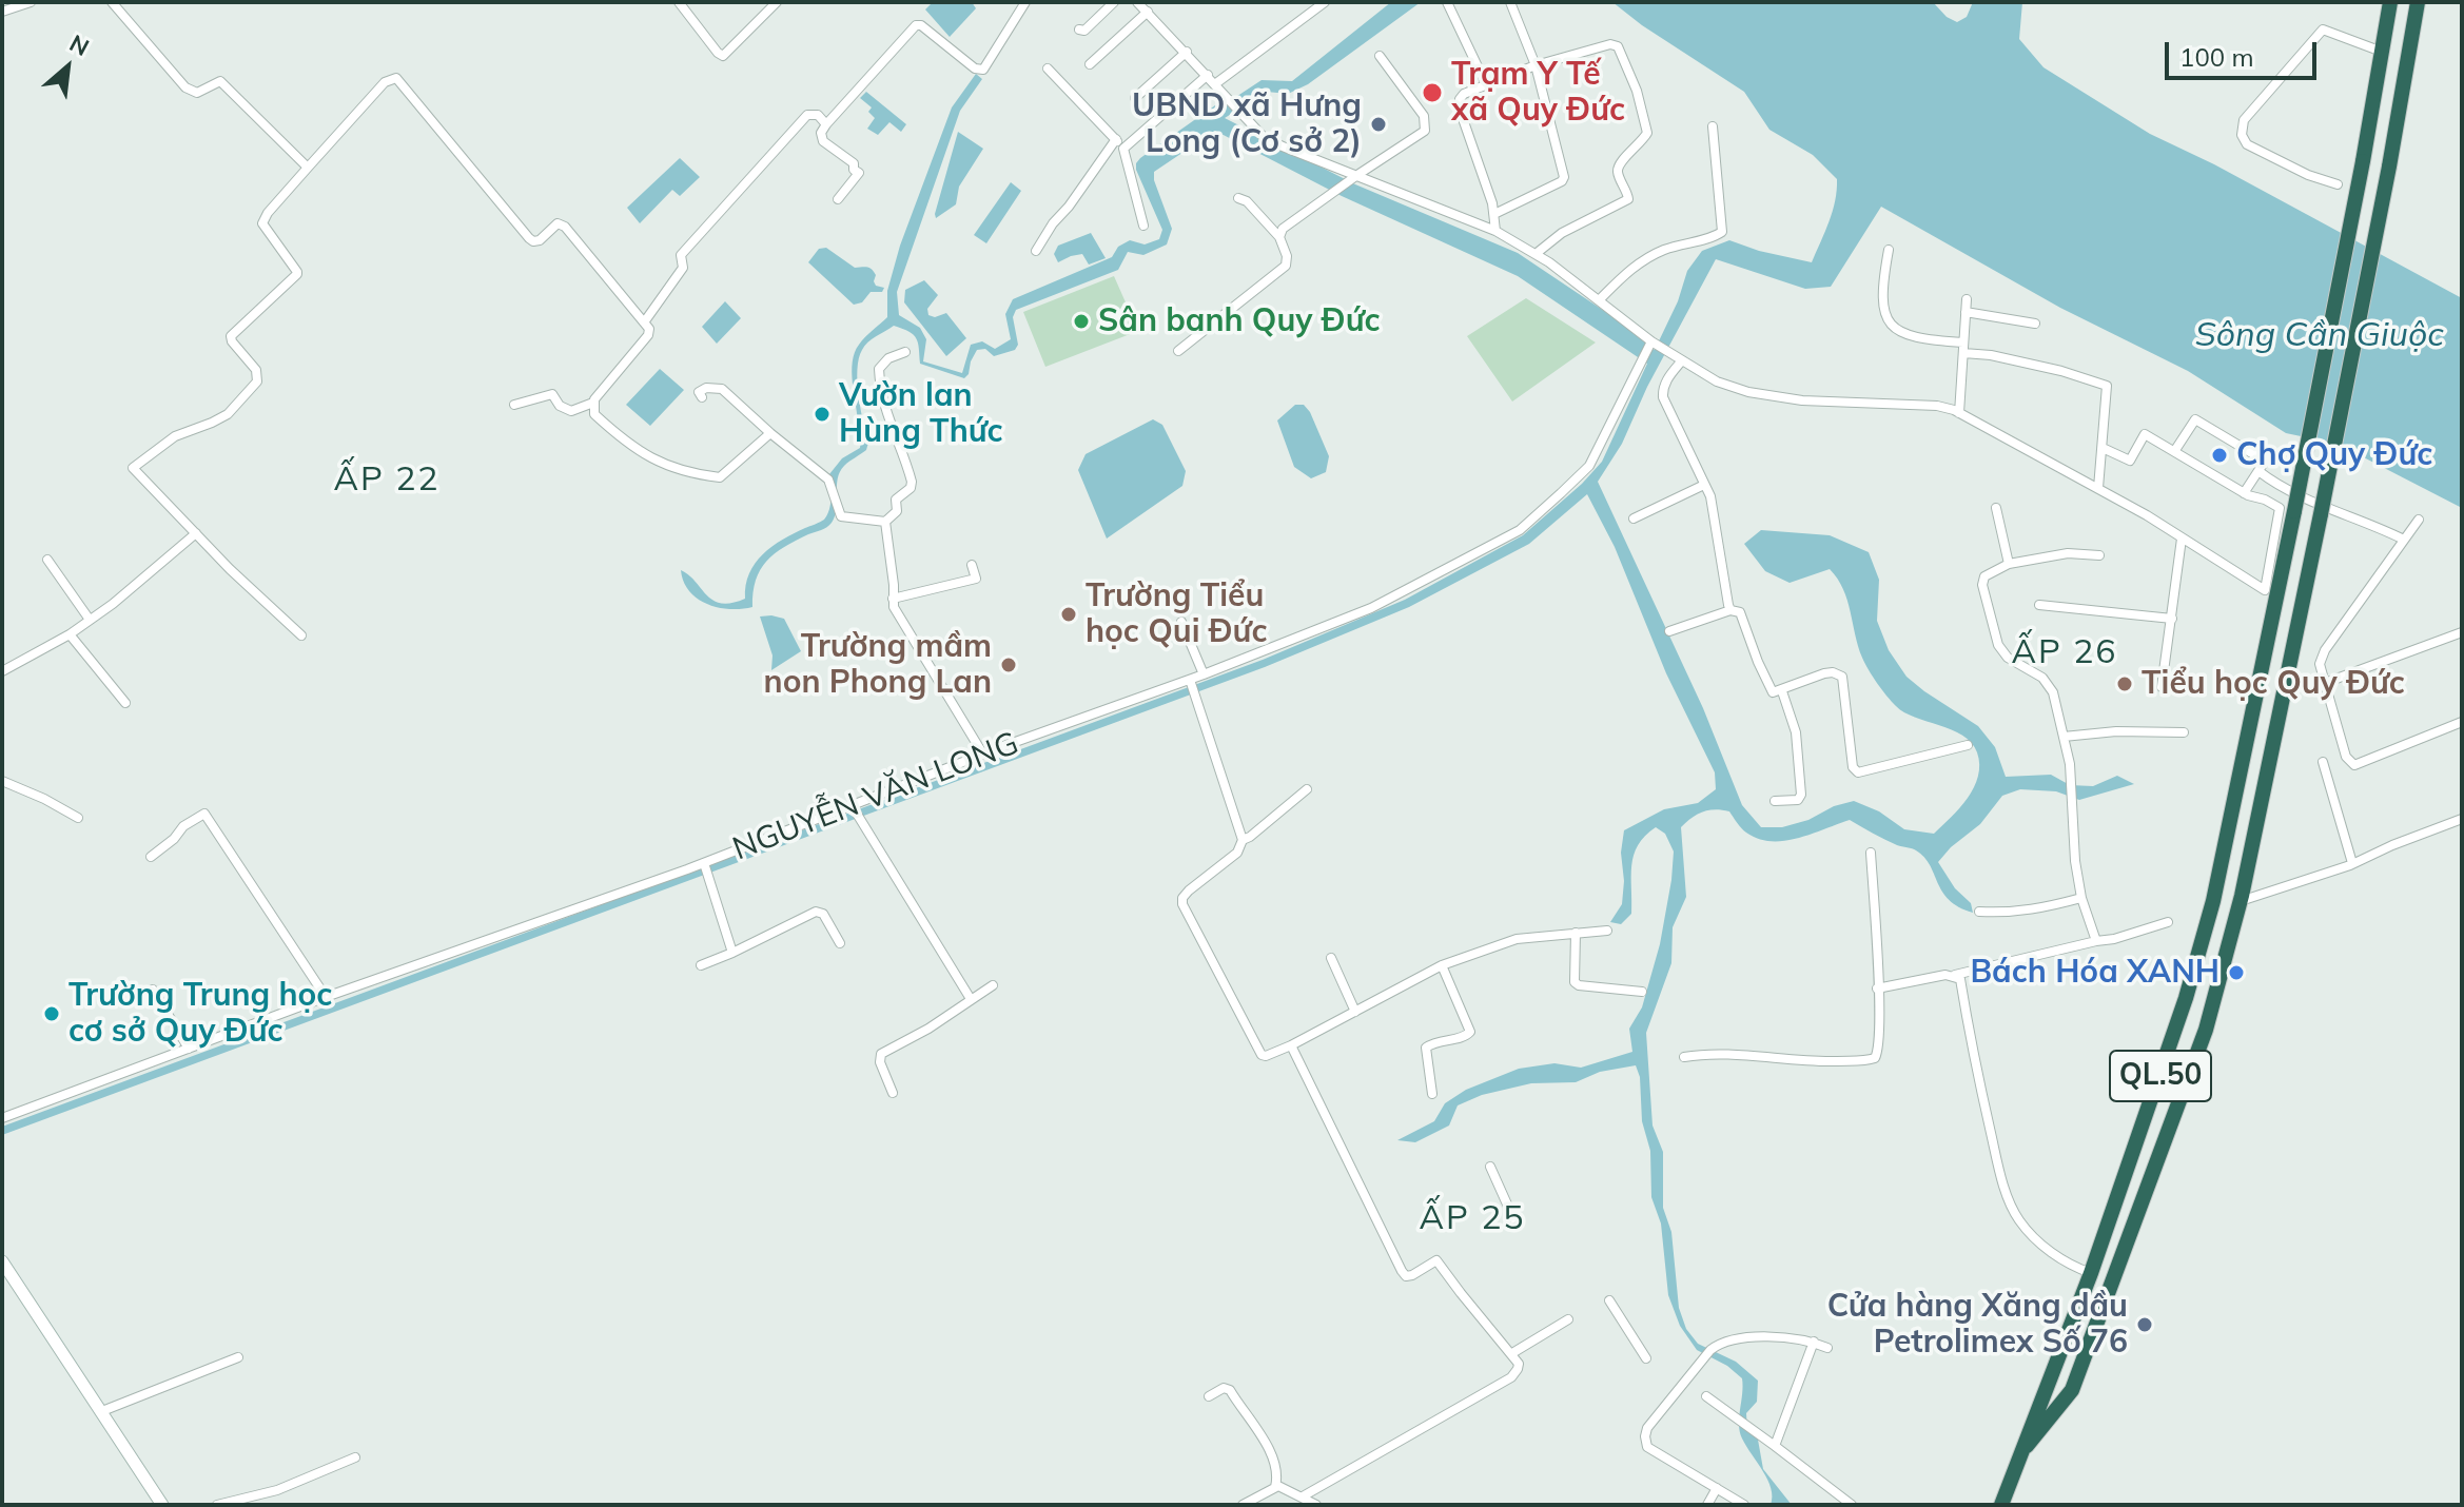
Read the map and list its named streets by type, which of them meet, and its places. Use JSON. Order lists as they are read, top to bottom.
{
  "streets": {
    "highway": ["QL.50"],
    "street": ["NGUYỄN VĂN LONG"]
  },
  "districts": ["ẤP 22", "ẤP 26", "ẤP 25"],
  "water": ["Sông Cần Giuộc"],
  "places": [
    "Trạm Y Tế xã Quy Đức",
    "UBND xã Hưng Long (Cơ sở 2)",
    "Sân banh Quy Đức",
    "Vườn lan Hùng Thức",
    "Chợ Quy Đức",
    "Trường Tiểu học Qui Đức",
    "Trường mầm non Phong Lan",
    "Tiểu học Quy Đức",
    "Bách Hóa XANH",
    "Trường Trung học cơ sở Quy Đức",
    "Cửa hàng Xăng dầu Petrolimex Số 76"
  ],
  "scale_bar": "100 m",
  "north": "top right"
}
